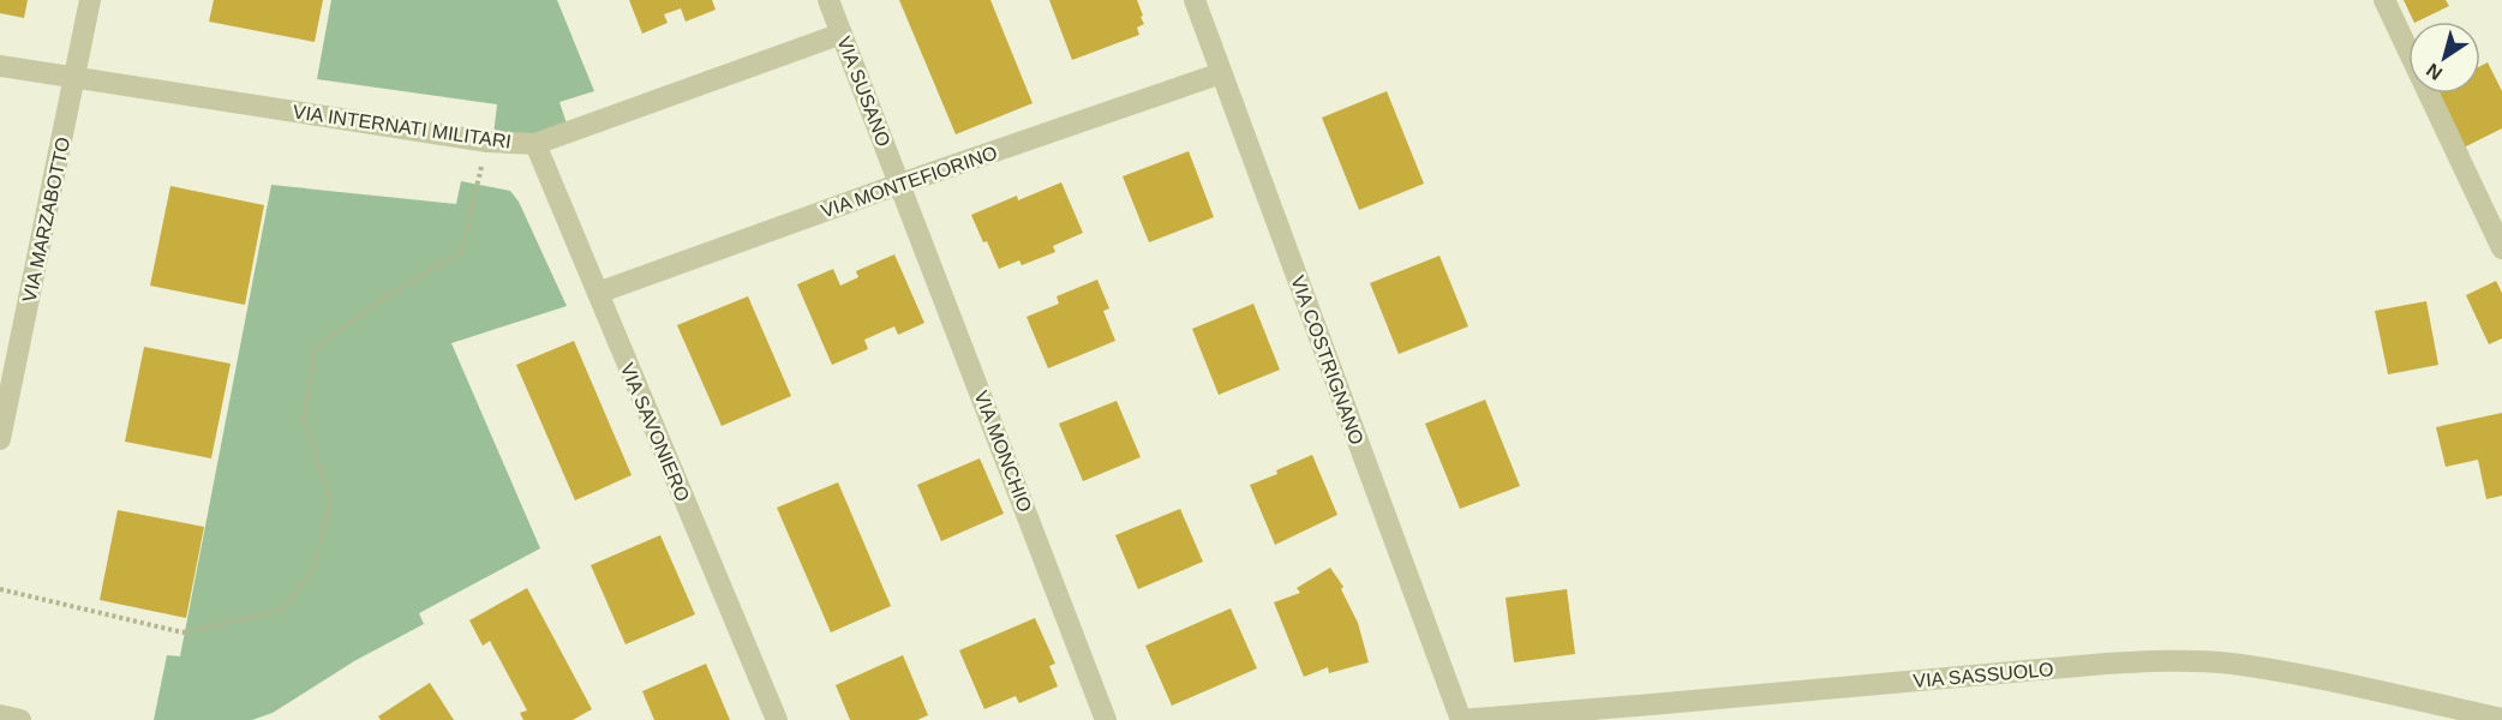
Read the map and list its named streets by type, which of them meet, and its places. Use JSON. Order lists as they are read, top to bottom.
{
  "streets": {
    "street": [
      "VIA SUSANO",
      "VIA INTERNATI MILITARI",
      "VIA MONTEFIORINO",
      "VIA MARZABOTTO",
      "VIA COSTRIGNANO",
      "VIA SAVONIERO",
      "VIA MONCHIO",
      "VIA SASSUOLO"
    ]
  },
  "crossings": [
    ["VIA SUSANO", "VIA INTERNATI MILITARI"],
    ["VIA SUSANO", "VIA MONTEFIORINO"],
    ["VIA SUSANO", "VIA MONCHIO"],
    ["VIA INTERNATI MILITARI", "VIA MARZABOTTO"],
    ["VIA INTERNATI MILITARI", "VIA SAVONIERO"],
    ["VIA MONTEFIORINO", "VIA COSTRIGNANO"],
    ["VIA MONTEFIORINO", "VIA SAVONIERO"],
    ["VIA MONTEFIORINO", "VIA MONCHIO"],
    ["VIA COSTRIGNANO", "VIA SASSUOLO"]
  ],
  "north": "bottom left"
}
